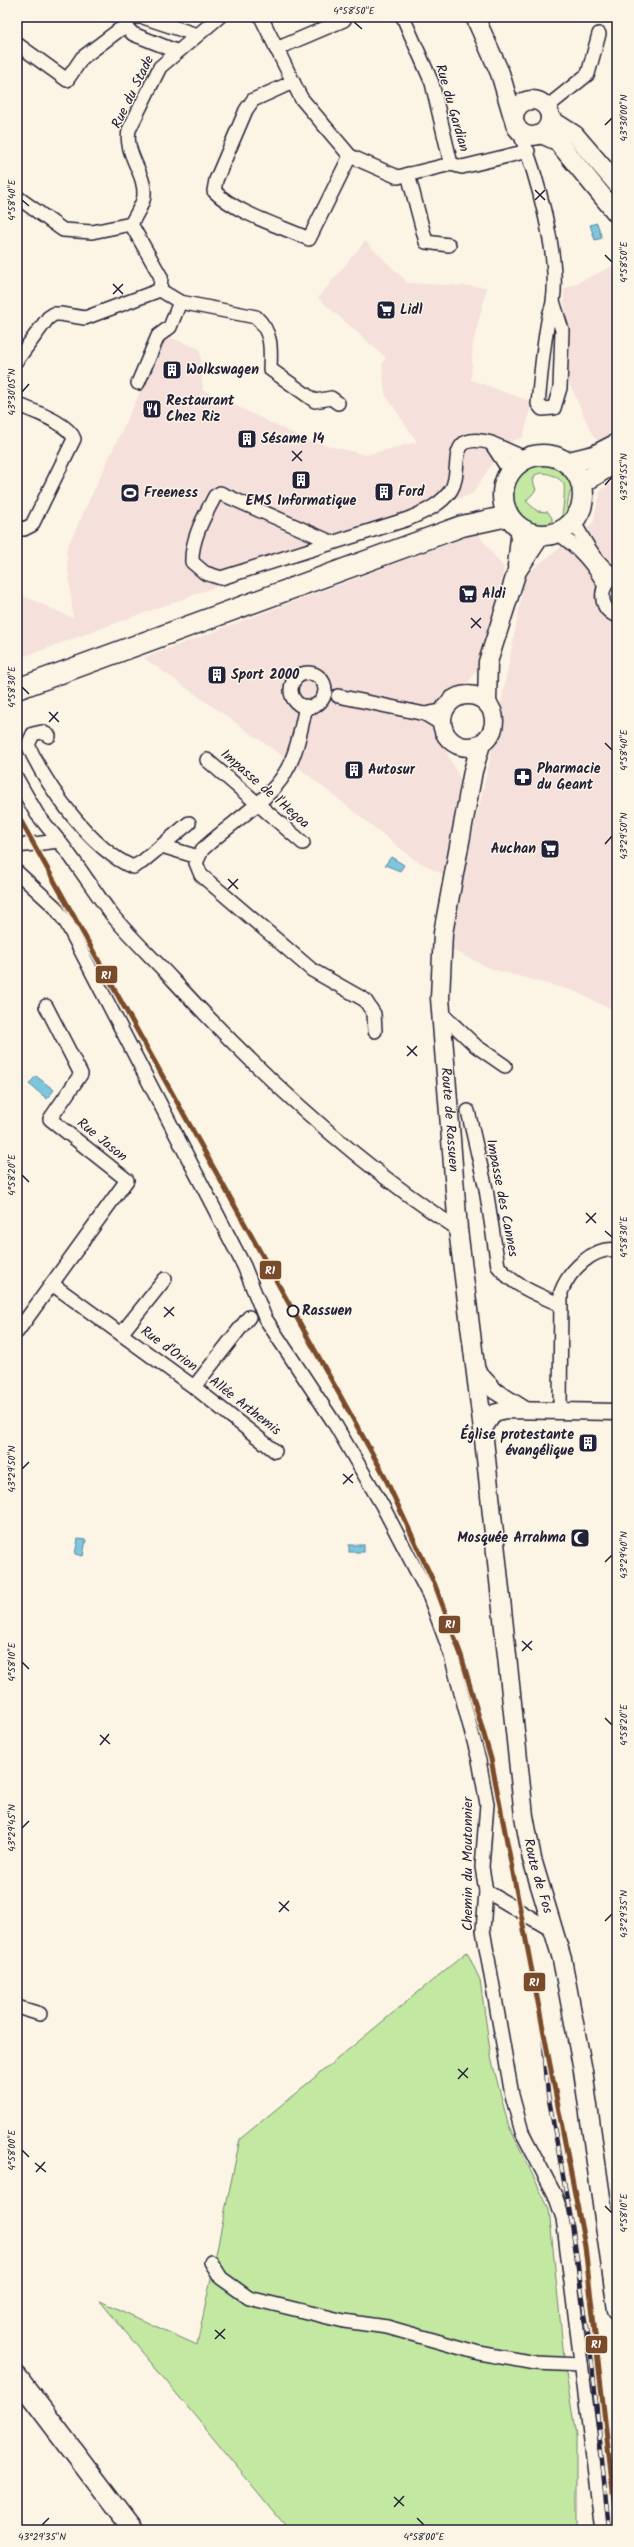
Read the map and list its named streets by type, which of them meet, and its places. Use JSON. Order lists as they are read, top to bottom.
{
  "streets": {
    "main road": ["Route de Rassuen", "Route de Fos"],
    "street": [
      "Rue du Stade",
      "Rue du Gardian",
      "Impasse de l'Hegoa",
      "Rue Jason",
      "Impasse des Cannes",
      "Rue d'Orion",
      "Allée Arthemis",
      "Chemin du Moutonnier"
    ]
  },
  "crossings": [
    ["Route de Rassuen", "Route de Fos"],
    ["Rue Jason", "Rue d'Orion"],
    ["Rue d'Orion", "Allée Arthemis"]
  ],
  "places": {
    "supermarket": ["Lidl", "Aldi", "Auchan"],
    "building": [
      "Wolkswagen",
      "Sésame 14",
      "EMS Informatique",
      "Ford",
      "Sport 2000",
      "Autosur",
      "Église protestante évangélique"
    ],
    "restaurant": ["Restaurant Chez Riz"],
    "sports": ["Freeness"],
    "pharmacy": ["Pharmacie du Geant"],
    "other": ["Rassuen"],
    "mosque": ["Mosquée Arrahma"]
  },
  "lines": ["transit line R1"],
  "coordinates": [
    "4°58'50\"E",
    "43°30'00\"N",
    "4°58'40\"E",
    "43°30'05\"N",
    "43°29'55\"N",
    "4°58'30\"E",
    "43°29'50\"N",
    "4°58'20\"E",
    "43°29'40\"N",
    "4°58'10\"E",
    "43°29'45\"N",
    "43°29'35\"N",
    "4°58'00\"E"
  ]
}
